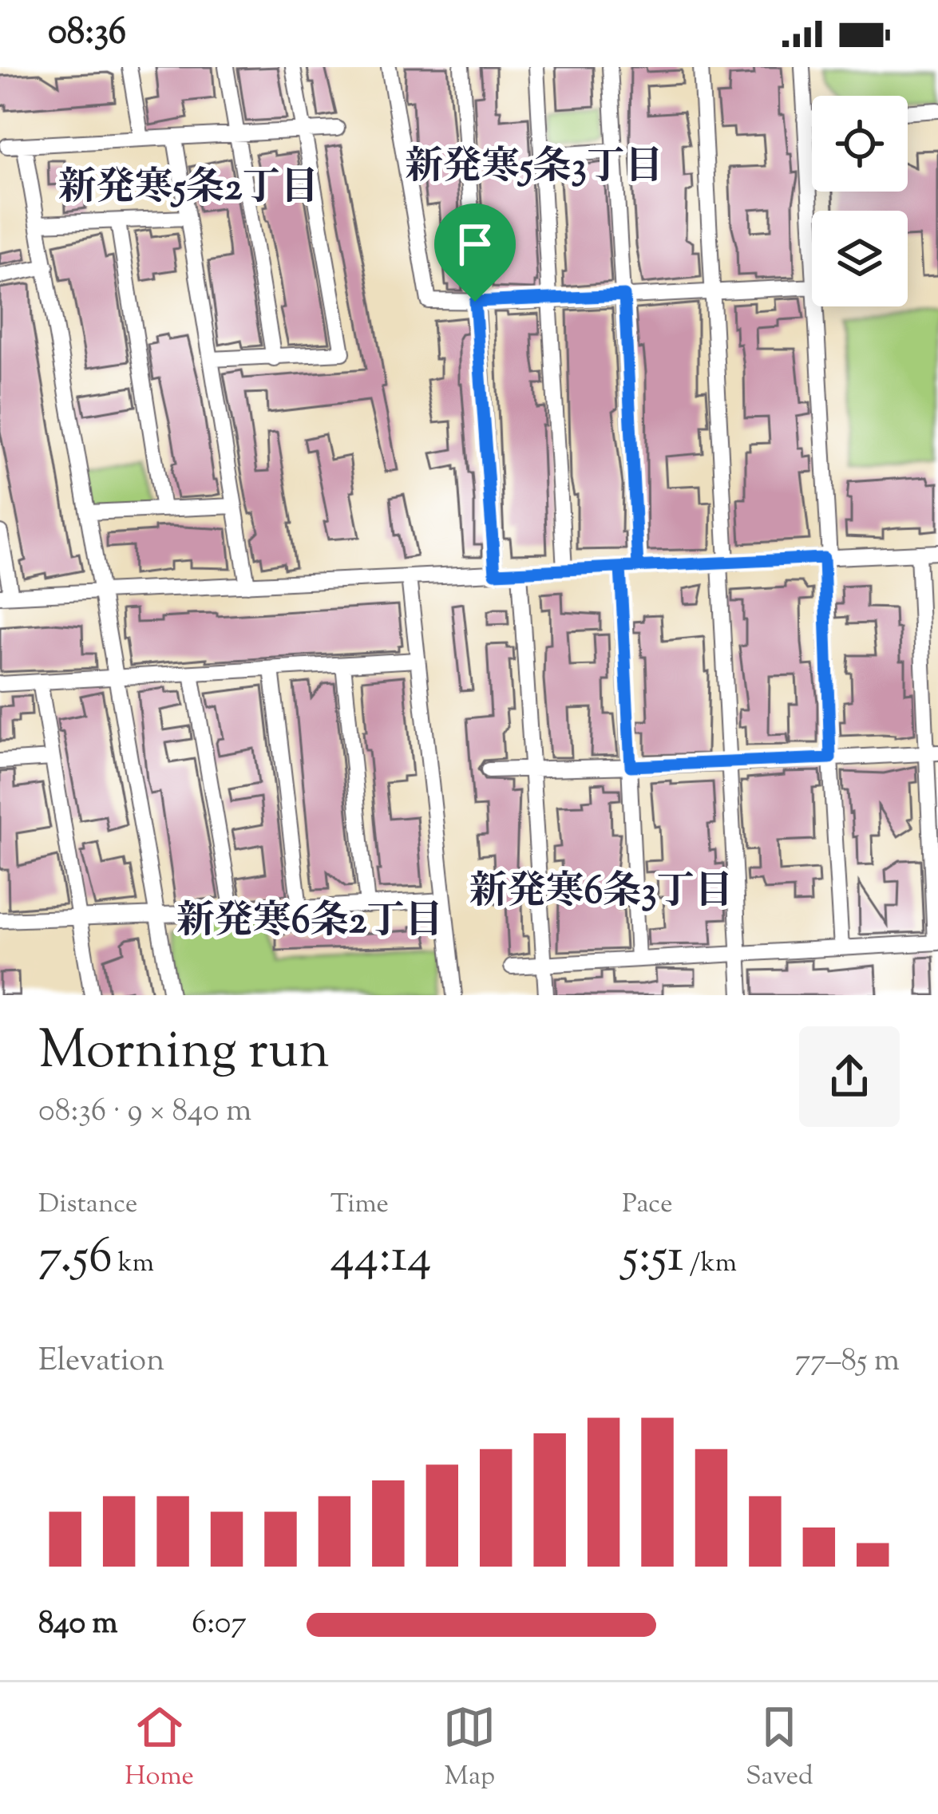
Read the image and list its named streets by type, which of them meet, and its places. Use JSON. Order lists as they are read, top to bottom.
{
  "districts": [
    "新発寒5条3丁目",
    "新発寒5条2丁目",
    "新発寒6条3丁目",
    "新発寒6条2丁目"
  ],
  "page": {
    "status": "08:36",
    "heading": ["Morning run", "08:36 · 9 × 840 m"],
    "stats": [
      ["Distance", "7.56 km"],
      ["Time", "44:14"],
      ["Pace", "5:51 /km"]
    ],
    "chart": ["Elevation", "77–85 m"],
    "list": [
      {
        "name": "840 m",
        "note": "6:07"
      }
    ],
    "tabs": ["Home", "Map", "Saved"]
  }
}
